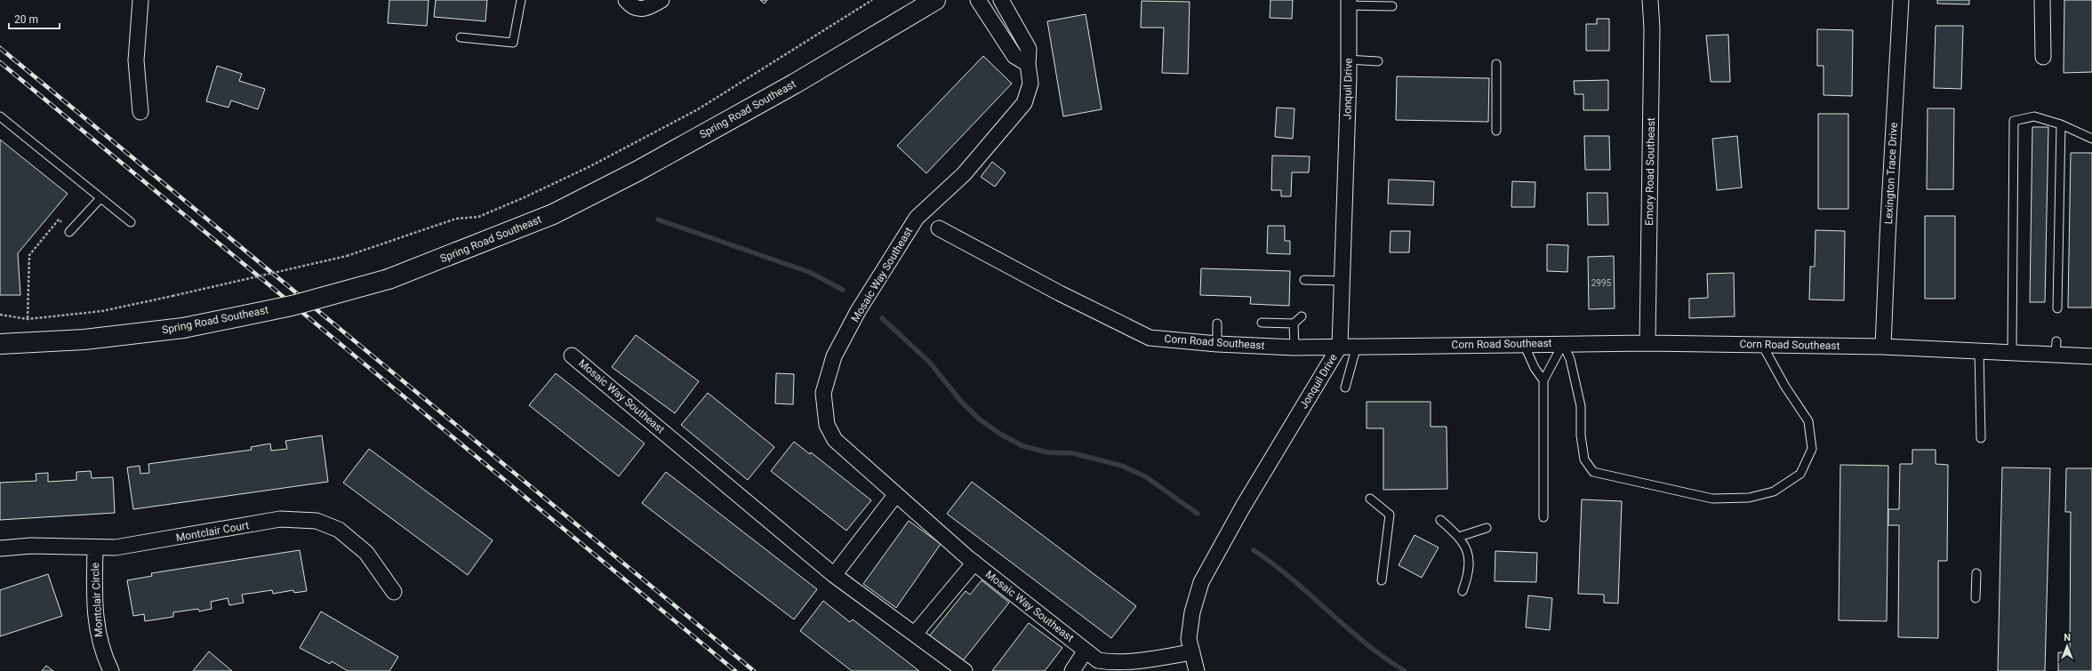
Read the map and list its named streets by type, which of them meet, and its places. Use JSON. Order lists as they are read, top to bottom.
{
  "streets": {
    "main road": ["Spring Road Southeast"],
    "street": [
      "Jonquil Drive",
      "Emory Road Southeast",
      "Lexington Trace Drive",
      "Mosaic Way Southeast",
      "Corn Road Southeast",
      "Montclair Court",
      "Montclair Circle"
    ]
  },
  "crossings": [
    ["Jonquil Drive", "Mosaic Way Southeast"],
    ["Jonquil Drive", "Corn Road Southeast"],
    ["Emory Road Southeast", "Corn Road Southeast"],
    ["Lexington Trace Drive", "Corn Road Southeast"],
    ["Montclair Court", "Montclair Circle"]
  ],
  "house_numbers": ["2995"],
  "scale_bar": "20 m",
  "north": "top"
}
